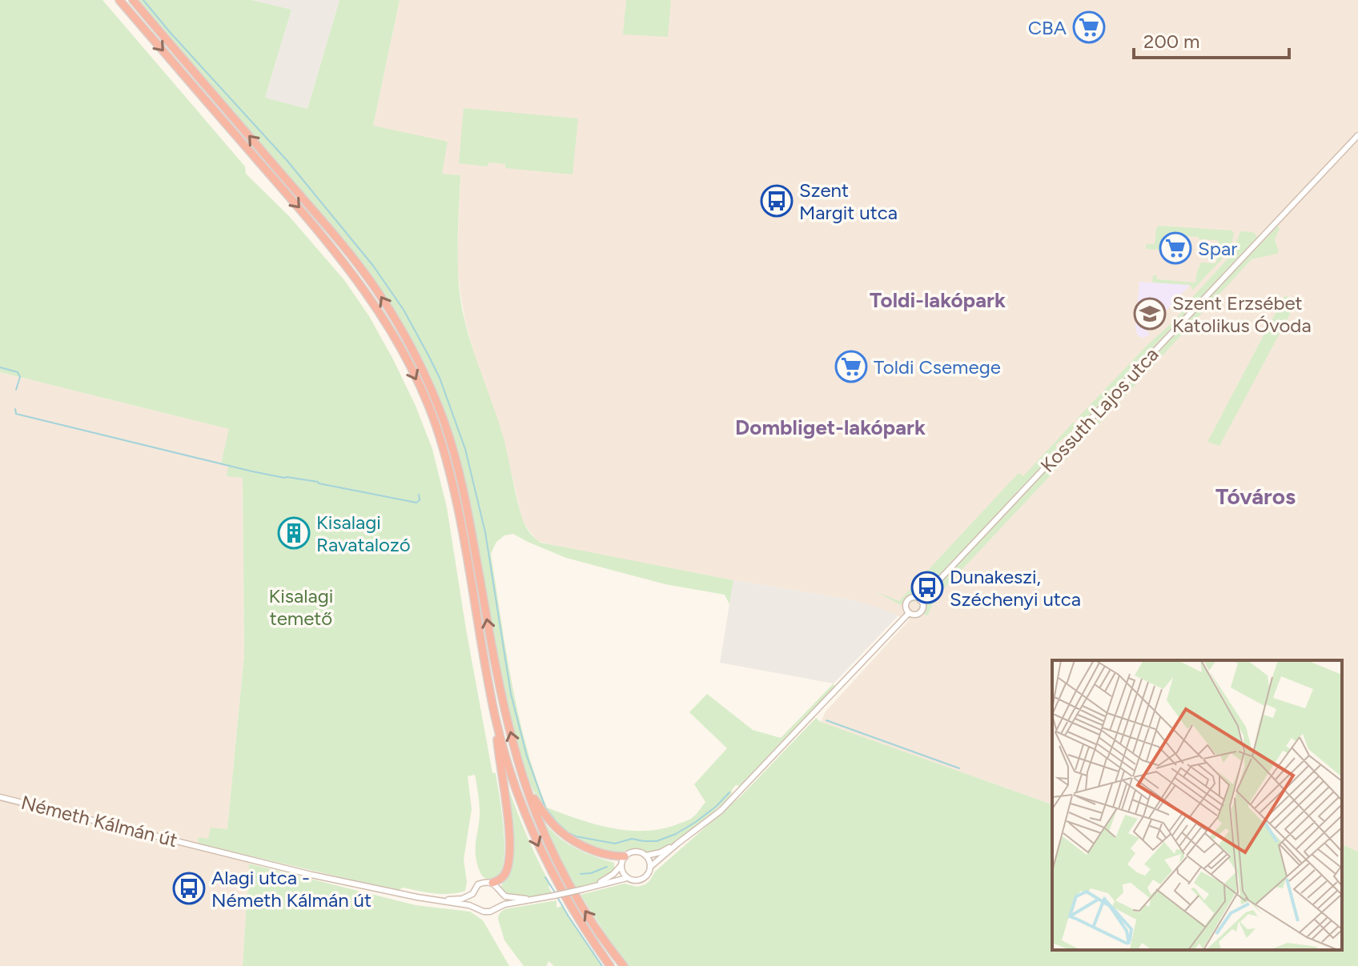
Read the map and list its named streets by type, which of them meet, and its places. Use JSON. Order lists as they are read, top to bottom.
{
  "streets": {
    "street": ["Kossuth Lajos utca", "Németh Kálmán út"]
  },
  "districts": ["Toldi-lakópark", "Dombliget-lakópark", "Tóváros"],
  "parks": ["Kisalagi temető"],
  "places": {
    "supermarket": ["CBA", "Spar", "Toldi Csemege"],
    "bus stop": ["Szent Margit utca", "Dunakeszi, Széchenyi utca", "Alagi utca - Németh Kálmán út"],
    "school or university": ["Szent Erzsébet Katolikus Óvoda"],
    "building": ["Kisalagi Ravatalozó"]
  },
  "scale_bar": "200 m"
}
